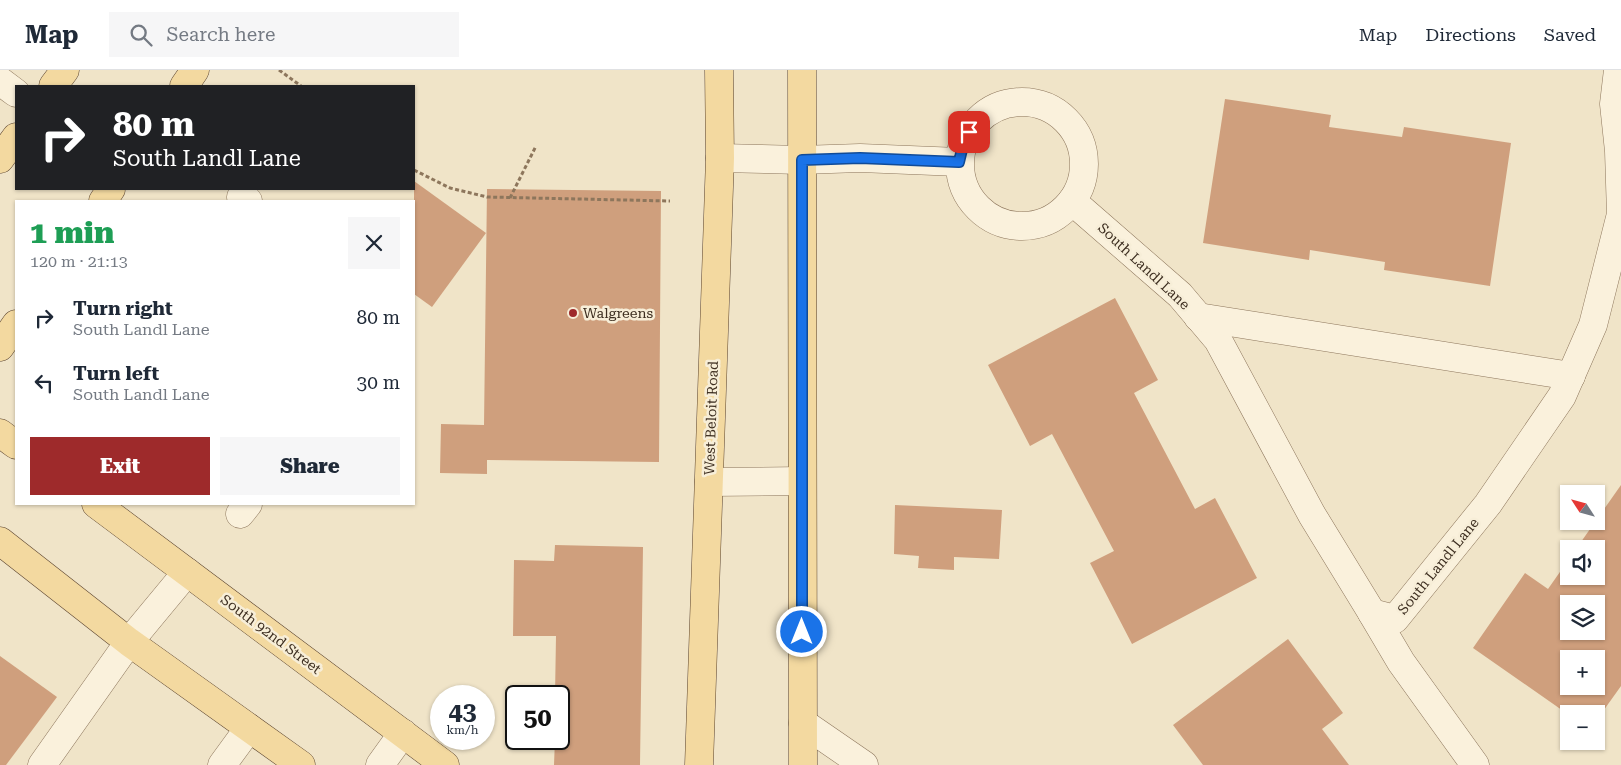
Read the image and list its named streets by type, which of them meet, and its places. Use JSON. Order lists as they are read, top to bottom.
{
  "streets": {
    "main road": ["West Beloit Road", "South 92nd Street"],
    "street": ["South Landl Lane"]
  },
  "places": ["Walgreens"],
  "north": "top left",
  "page": {
    "header": "Map",
    "search": "Search here",
    "nav": ["Map", "Directions", "Saved"],
    "turn": ["80 m", "South Landl Lane"],
    "heading": ["1 min", "120 m · 21:13"],
    "list": [
      {
        "name": "Turn right",
        "note": "South Landl Lane",
        "value": "80 m"
      },
      {
        "name": "Turn left",
        "note": "South Landl Lane",
        "value": "30 m"
      }
    ],
    "buttons": ["Exit", "Share"],
    "map_buttons": ["+", "−"],
    "speed": "43 km/h",
    "limit": "50"
  }
}
